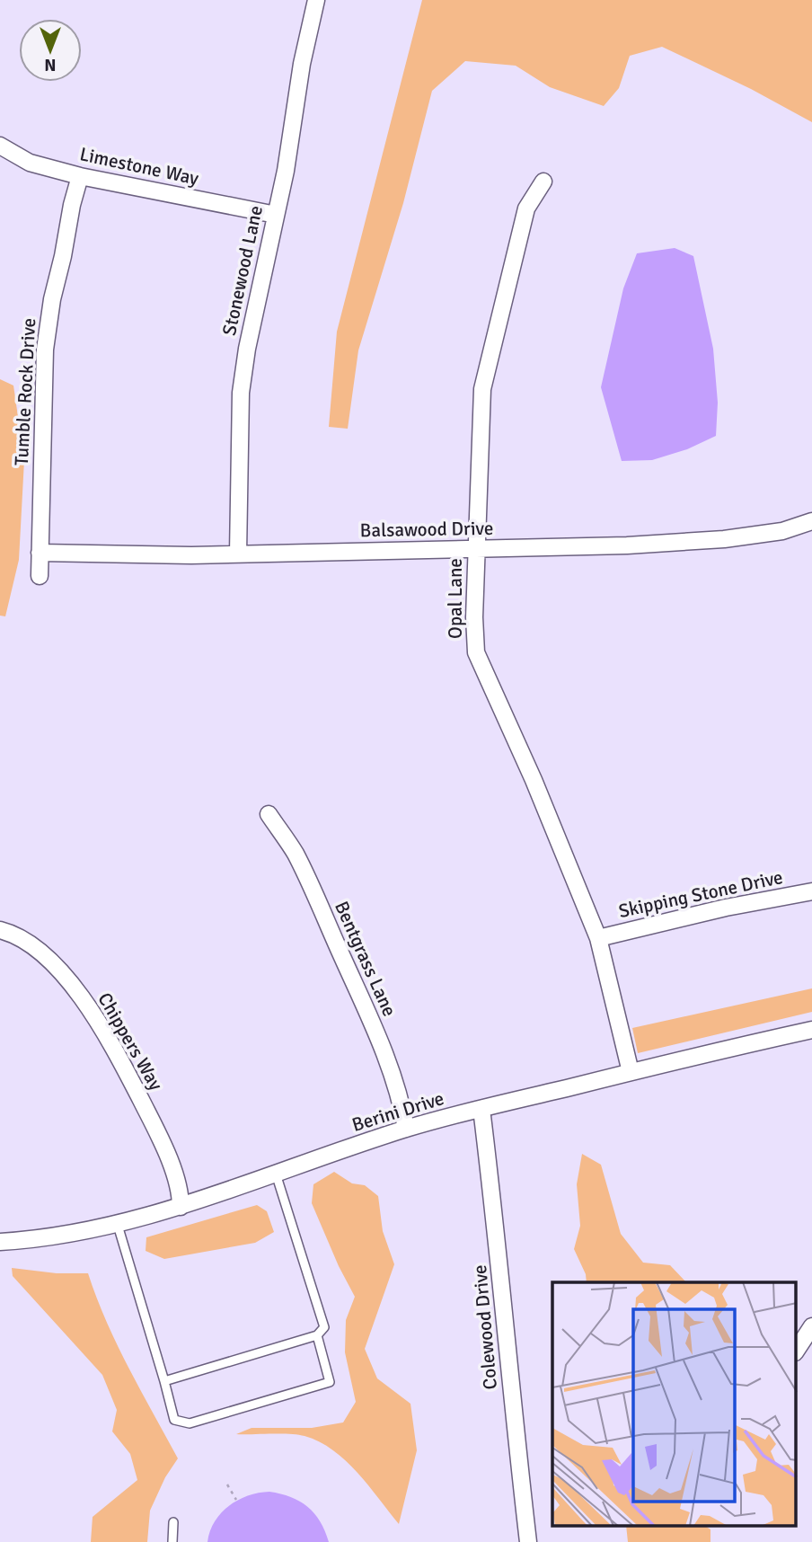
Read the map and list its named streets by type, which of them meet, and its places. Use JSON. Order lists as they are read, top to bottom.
{
  "streets": {
    "street": [
      "Limestone Way",
      "Stonewood Lane",
      "Tumble Rock Drive",
      "Balsawood Drive",
      "Opal Lane",
      "Skipping Stone Drive",
      "Bentgrass Lane",
      "Chippers Way",
      "Berini Drive",
      "Colewood Drive"
    ]
  },
  "crossings": [
    ["Limestone Way", "Stonewood Lane"],
    ["Limestone Way", "Tumble Rock Drive"],
    ["Stonewood Lane", "Balsawood Drive"],
    ["Tumble Rock Drive", "Balsawood Drive"],
    ["Balsawood Drive", "Opal Lane"],
    ["Opal Lane", "Skipping Stone Drive"],
    ["Opal Lane", "Berini Drive"],
    ["Bentgrass Lane", "Berini Drive"],
    ["Chippers Way", "Berini Drive"],
    ["Berini Drive", "Colewood Drive"]
  ],
  "north": "bottom"
}
